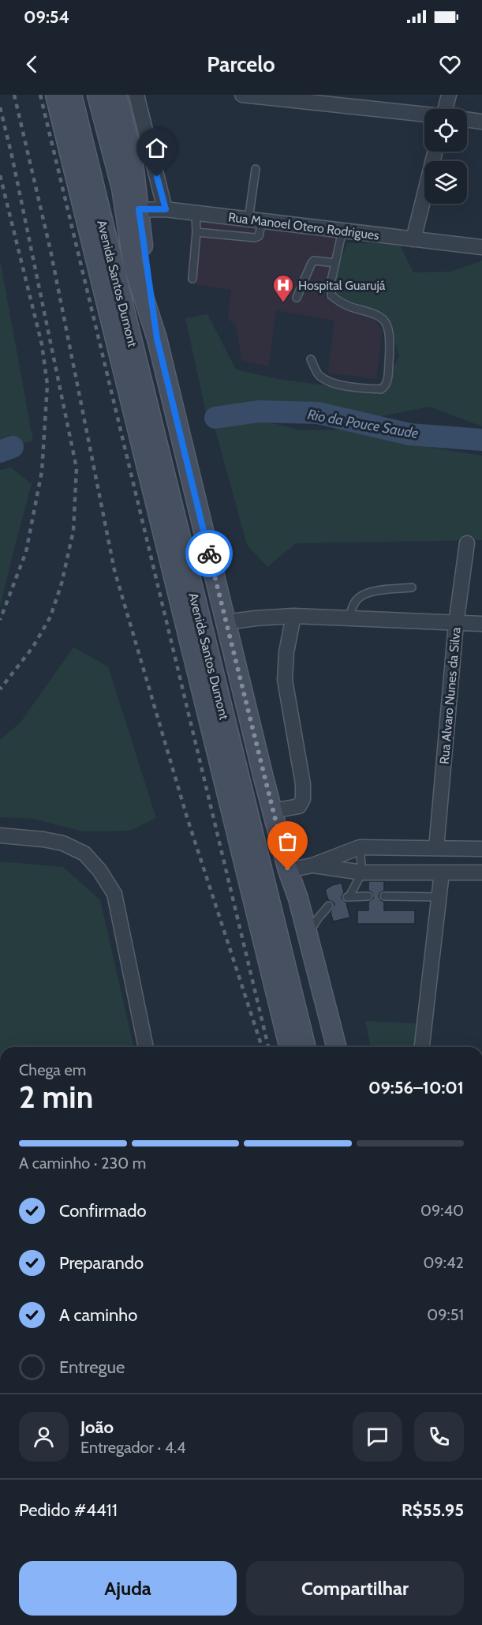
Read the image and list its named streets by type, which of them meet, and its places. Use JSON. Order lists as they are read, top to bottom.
{
  "streets": {
    "main road": ["Avenida Santos Dumont"],
    "street": ["Rua Manoel Otero Rodrigues", "Rua Alvaro Nunes da Silva"]
  },
  "crossings": [
    ["Rua Manoel Otero Rodrigues", "Avenida Santos Dumont"]
  ],
  "water": ["Rio da Pouce Saude"],
  "places": {
    "hospital": ["Hospital Guarujá"]
  },
  "page": {
    "status": "09:54",
    "header": "Parcelo",
    "heading": ["2 min", "Chega em", "09:56–10:01"],
    "panel": [
      "João",
      "Entregador · 4.4",
      "Pedido #4411",
      "R$55.95"
    ],
    "bar": "A caminho · 230 m",
    "list": [
      ["Confirmado", "09:40"],
      ["Preparando", "09:42"],
      ["A caminho", "09:51"],
      "Entregue"
    ],
    "buttons": ["Ajuda", "Compartilhar"]
  }
}
